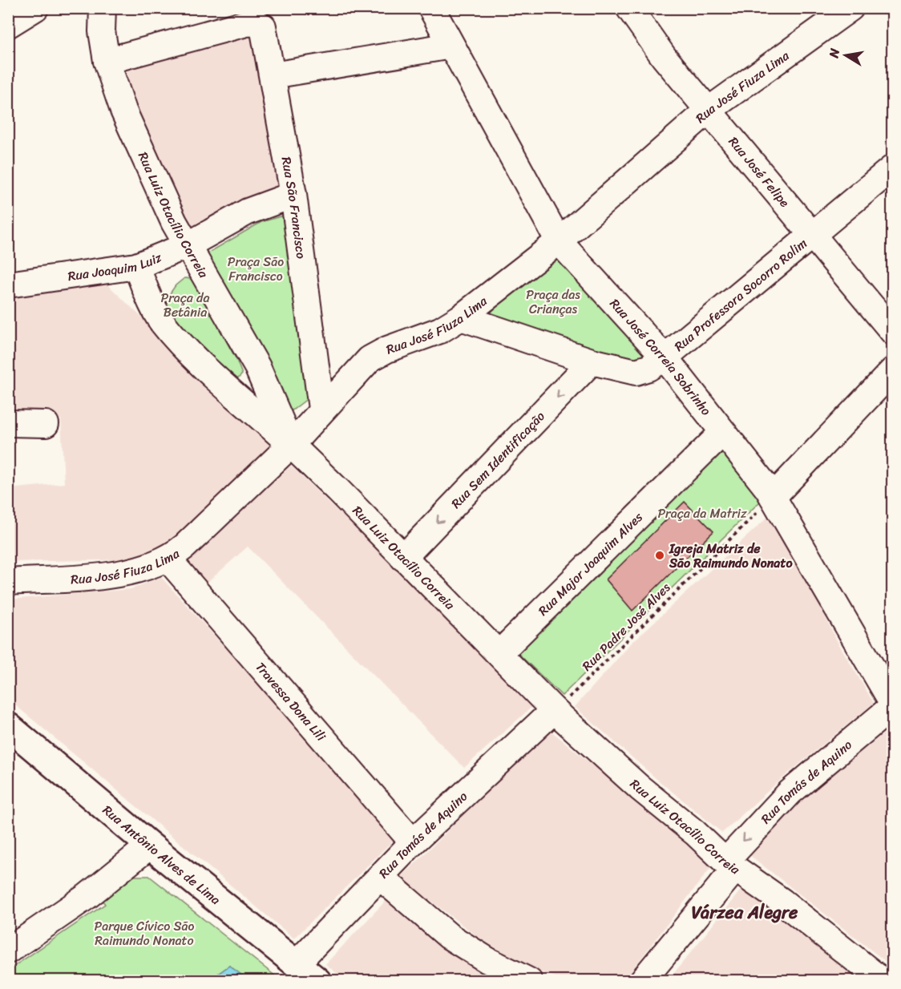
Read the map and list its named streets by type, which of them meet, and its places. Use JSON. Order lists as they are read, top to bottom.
{
  "streets": {
    "main road": ["Rua Antônio Alves de Lima"],
    "street": [
      "Rua José Fiuza Lima",
      "Rua José Felipe",
      "Rua São Francisco",
      "Rua Luiz Otacílio Correia",
      "Rua Joaquim Luiz",
      "Rua Professora Socorro Rolim",
      "Rua José Correia Sobrinho",
      "Rua Sem Identificação",
      "Rua Major Joaquim Alves",
      "Travessa Dona Lili",
      "Rua Tomás de Aquino"
    ],
    "path": ["Rua Padre José Alves"]
  },
  "crossings": [
    ["Rua José Fiuza Lima", "Rua José Felipe"],
    ["Rua José Fiuza Lima", "Rua São Francisco"],
    ["Rua José Fiuza Lima", "Rua Luiz Otacílio Correia"],
    ["Rua José Fiuza Lima", "Rua Professora Socorro Rolim"],
    ["Rua José Fiuza Lima", "Rua José Correia Sobrinho"],
    ["Rua José Fiuza Lima", "Travessa Dona Lili"],
    ["Rua José Felipe", "Rua Professora Socorro Rolim"],
    ["Rua São Francisco", "Rua Luiz Otacílio Correia"],
    ["Rua São Francisco", "Rua Joaquim Luiz"],
    ["Rua Luiz Otacílio Correia", "Rua Joaquim Luiz"],
    ["Rua Luiz Otacílio Correia", "Rua Sem Identificação"],
    ["Rua Luiz Otacílio Correia", "Rua Major Joaquim Alves"],
    ["Rua Luiz Otacílio Correia", "Rua Padre José Alves"],
    ["Rua Luiz Otacílio Correia", "Rua Tomás de Aquino"],
    ["Rua Professora Socorro Rolim", "Rua José Correia Sobrinho"],
    ["Rua Professora Socorro Rolim", "Rua Sem Identificação"],
    ["Rua José Correia Sobrinho", "Rua Major Joaquim Alves"],
    ["Rua José Correia Sobrinho", "Rua Padre José Alves"],
    ["Rua José Correia Sobrinho", "Rua Tomás de Aquino"],
    ["Rua Padre José Alves", "Rua Tomás de Aquino"],
    ["Travessa Dona Lili", "Rua Tomás de Aquino"],
    ["Rua Tomás de Aquino", "Rua Antônio Alves de Lima"]
  ],
  "one_way": ["Rua Sem Identificação"],
  "districts": ["Várzea Alegre"],
  "parks": [
    "Praça São Francisco",
    "Praça das Crianças",
    "Praça da Betânia",
    "Praça da Matriz",
    "Parque Cívico São Raimundo Nonato"
  ],
  "places": ["Igreja Matriz de São Raimundo Nonato"],
  "north": "left"
}
